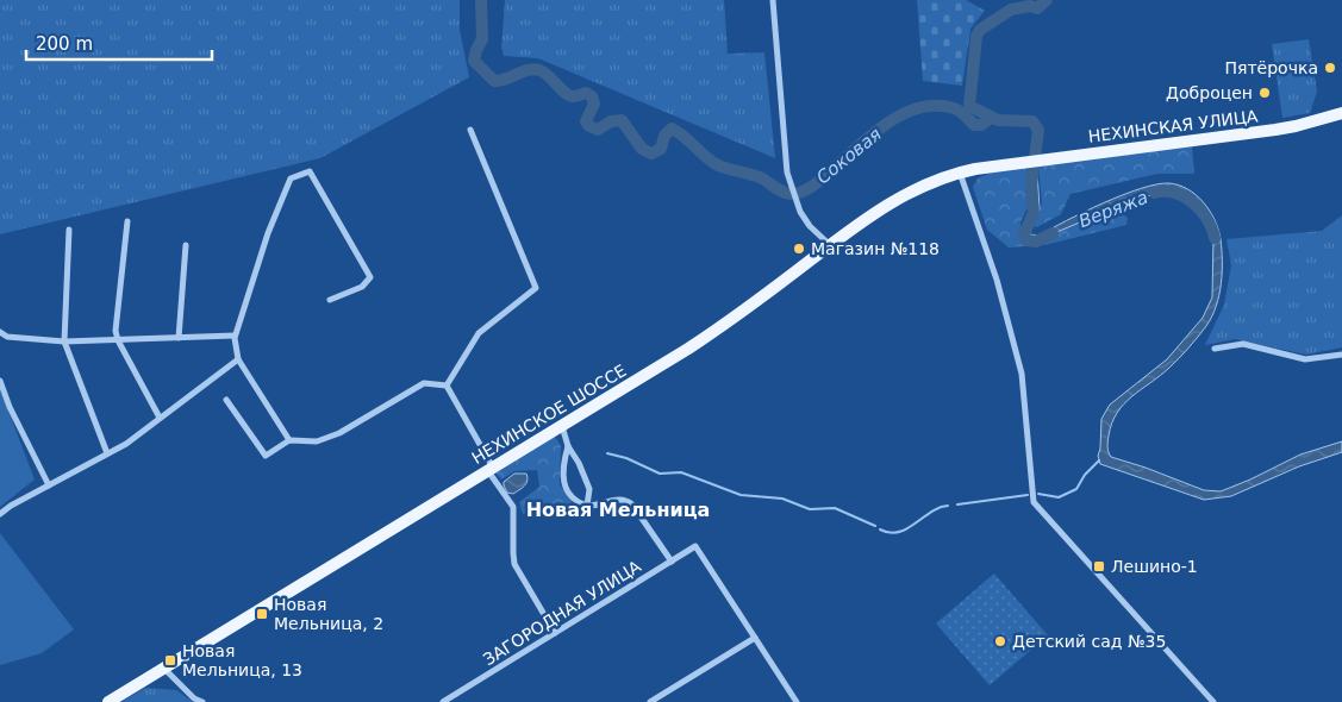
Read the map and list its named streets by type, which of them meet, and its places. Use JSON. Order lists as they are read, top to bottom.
{
  "streets": {
    "main road": ["НЕХИНСКАЯ УЛИЦА", "НЕХИНСКОЕ ШОССЕ"],
    "street": ["ЗАГОРОДНАЯ УЛИЦА"]
  },
  "crossings": [
    ["НЕХИНСКАЯ УЛИЦА", "НЕХИНСКОЕ ШОССЕ"]
  ],
  "districts": ["Новая Мельница"],
  "water": ["Соковая", "Веряжа"],
  "places": {
    "other": [
      "Пятёрочка",
      "Доброцен",
      "Магазин №118",
      "Детский сад №35"
    ],
    "transit": ["Лешино-1", "Новая Мельница, 2", "Новая Мельница, 13"]
  },
  "scale_bar": "200 m"
}
